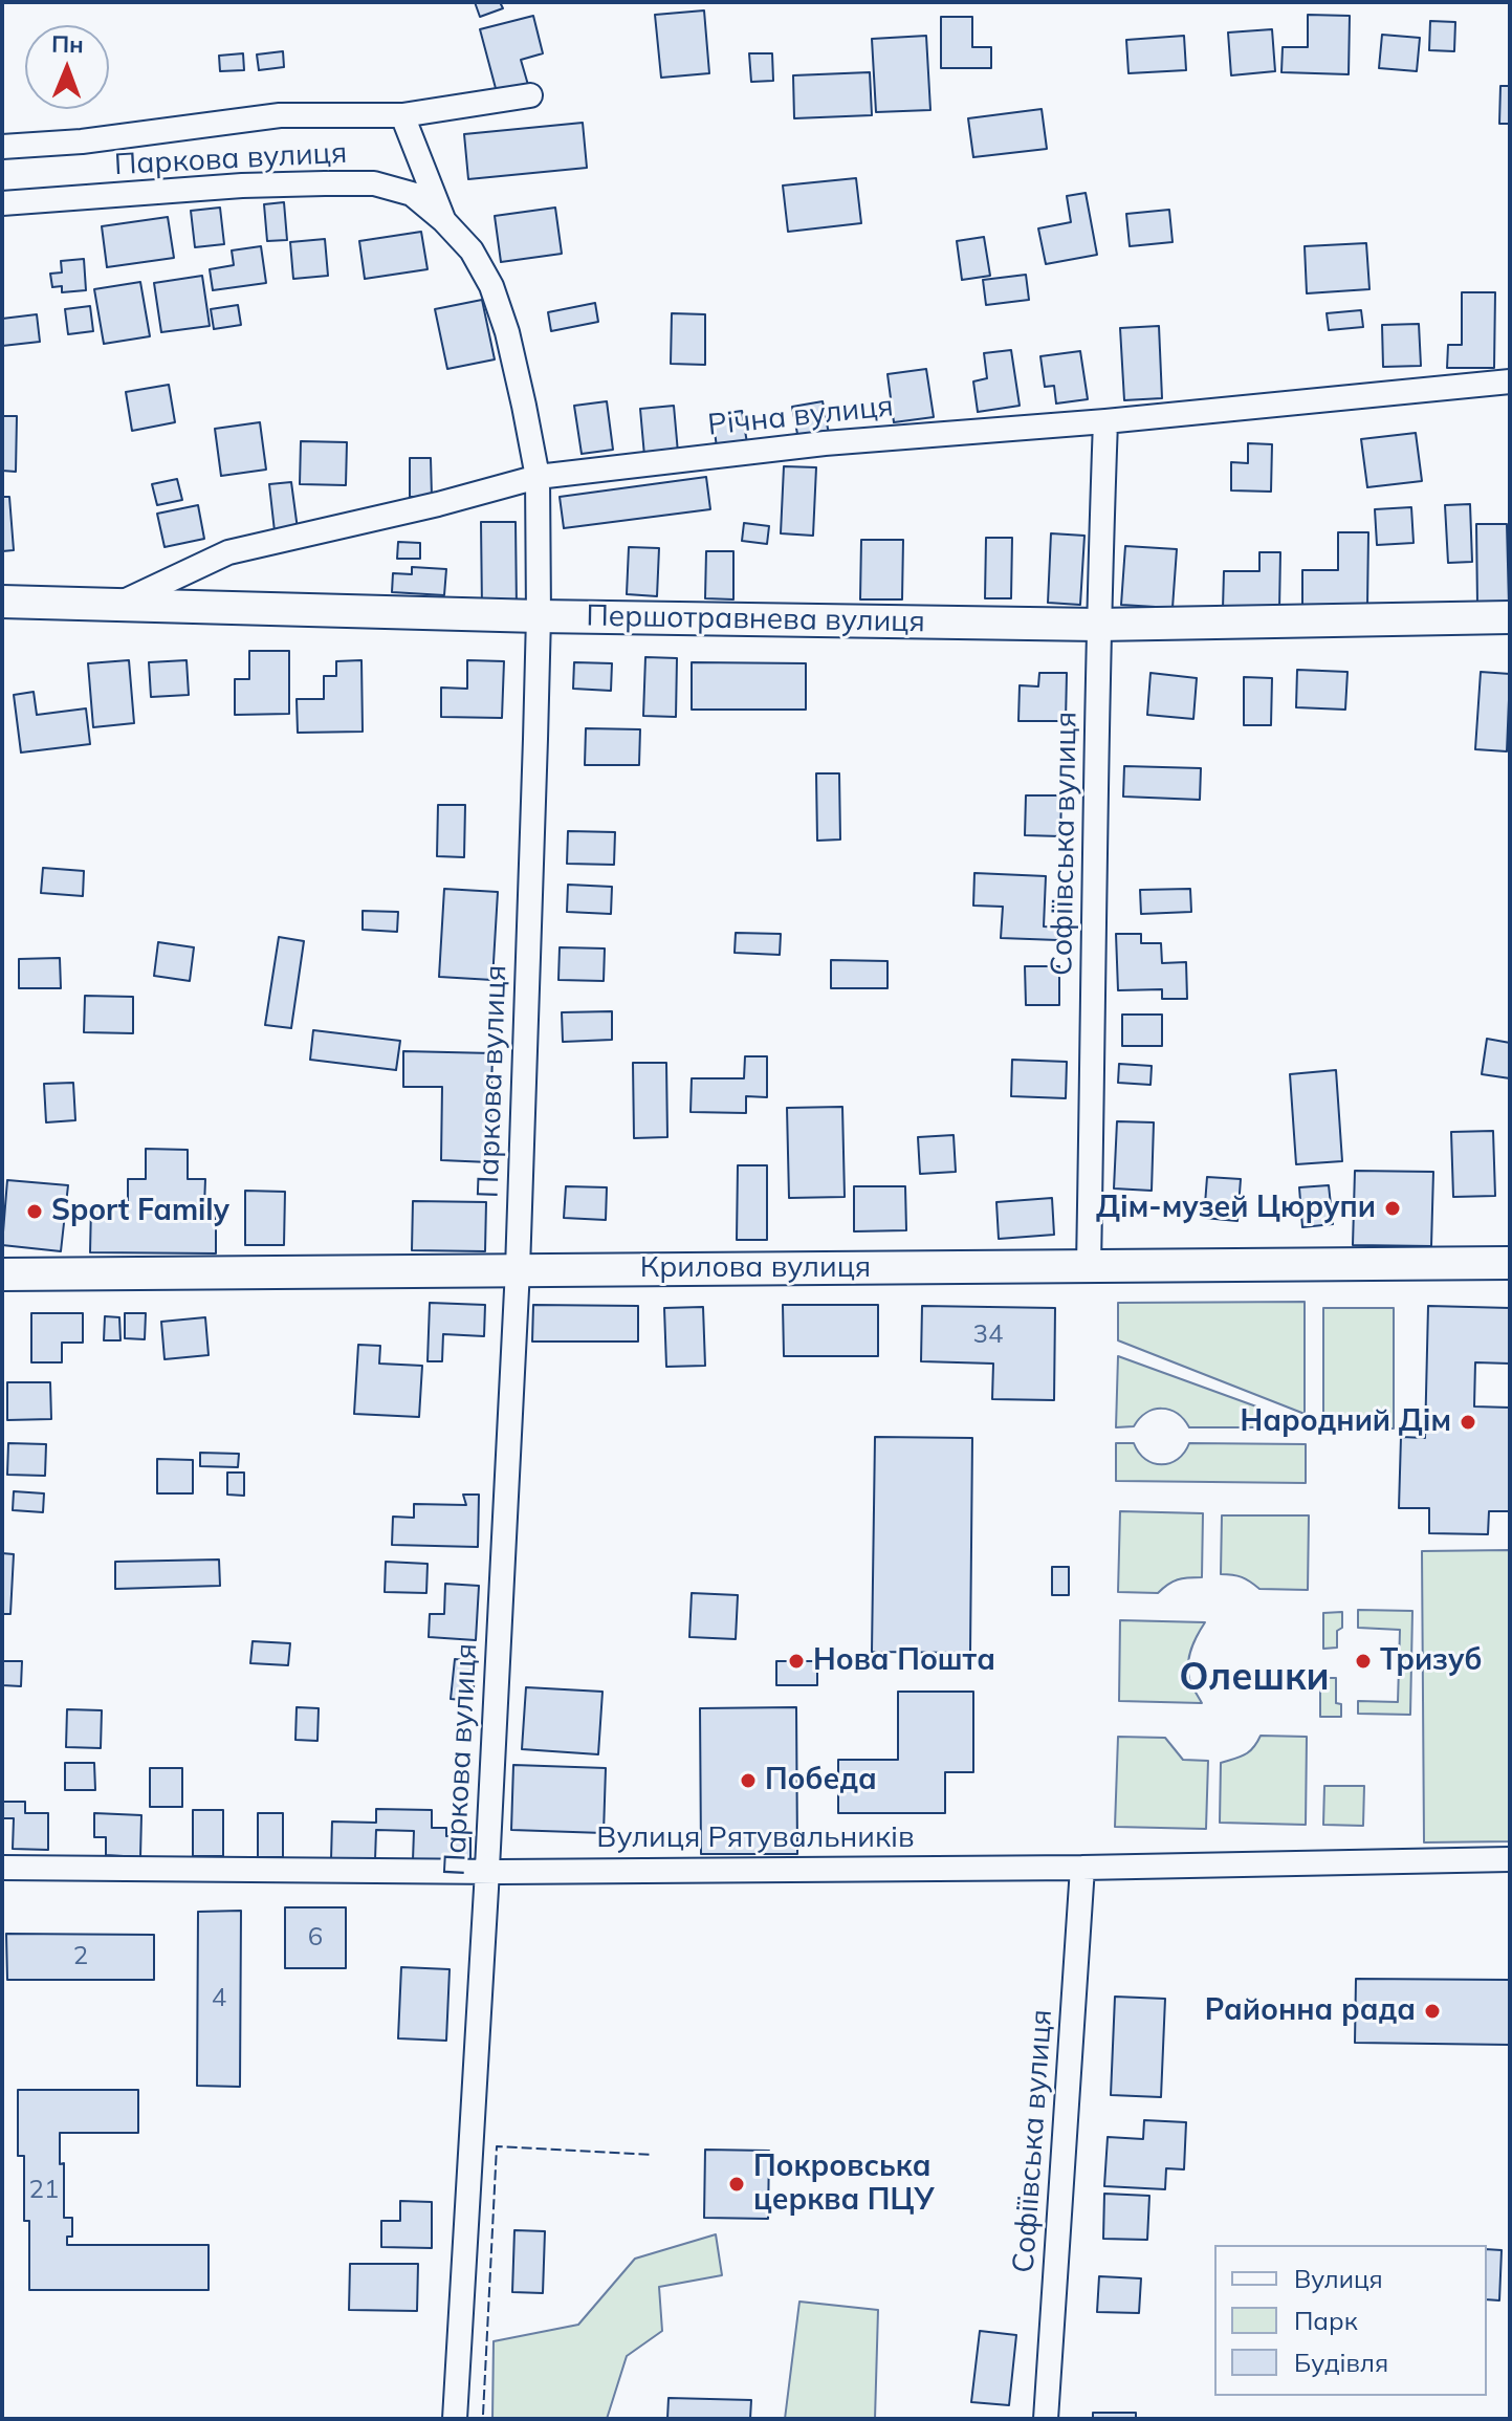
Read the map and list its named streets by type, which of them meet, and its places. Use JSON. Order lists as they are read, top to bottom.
{
  "streets": {
    "street": [
      "Паркова вулиця",
      "Річна вулиця",
      "Першотравнева вулиця",
      "Софіївська вулиця",
      "Крилова вулиця",
      "Вулиця Рятувальників"
    ]
  },
  "crossings": [
    ["Паркова вулиця", "Річна вулиця"],
    ["Паркова вулиця", "Першотравнева вулиця"],
    ["Паркова вулиця", "Крилова вулиця"],
    ["Паркова вулиця", "Вулиця Рятувальників"],
    ["Річна вулиця", "Першотравнева вулиця"],
    ["Річна вулиця", "Софіївська вулиця"],
    ["Першотравнева вулиця", "Софіївська вулиця"],
    ["Софіївська вулиця", "Крилова вулиця"],
    ["Софіївська вулиця", "Вулиця Рятувальників"]
  ],
  "districts": ["Олешки"],
  "places": [
    "Дім-музей Цюрупи",
    "Sport Family",
    "Народний Дім",
    "Нова Пошта",
    "Тризуб",
    "Победа",
    "Районна рада",
    "Покровська церква ПЦУ"
  ],
  "house_numbers": [
    "34",
    "6",
    "2",
    "4",
    "21"
  ],
  "legend": ["Вулиця", "Парк", "Будівля"],
  "north": "top"
}
